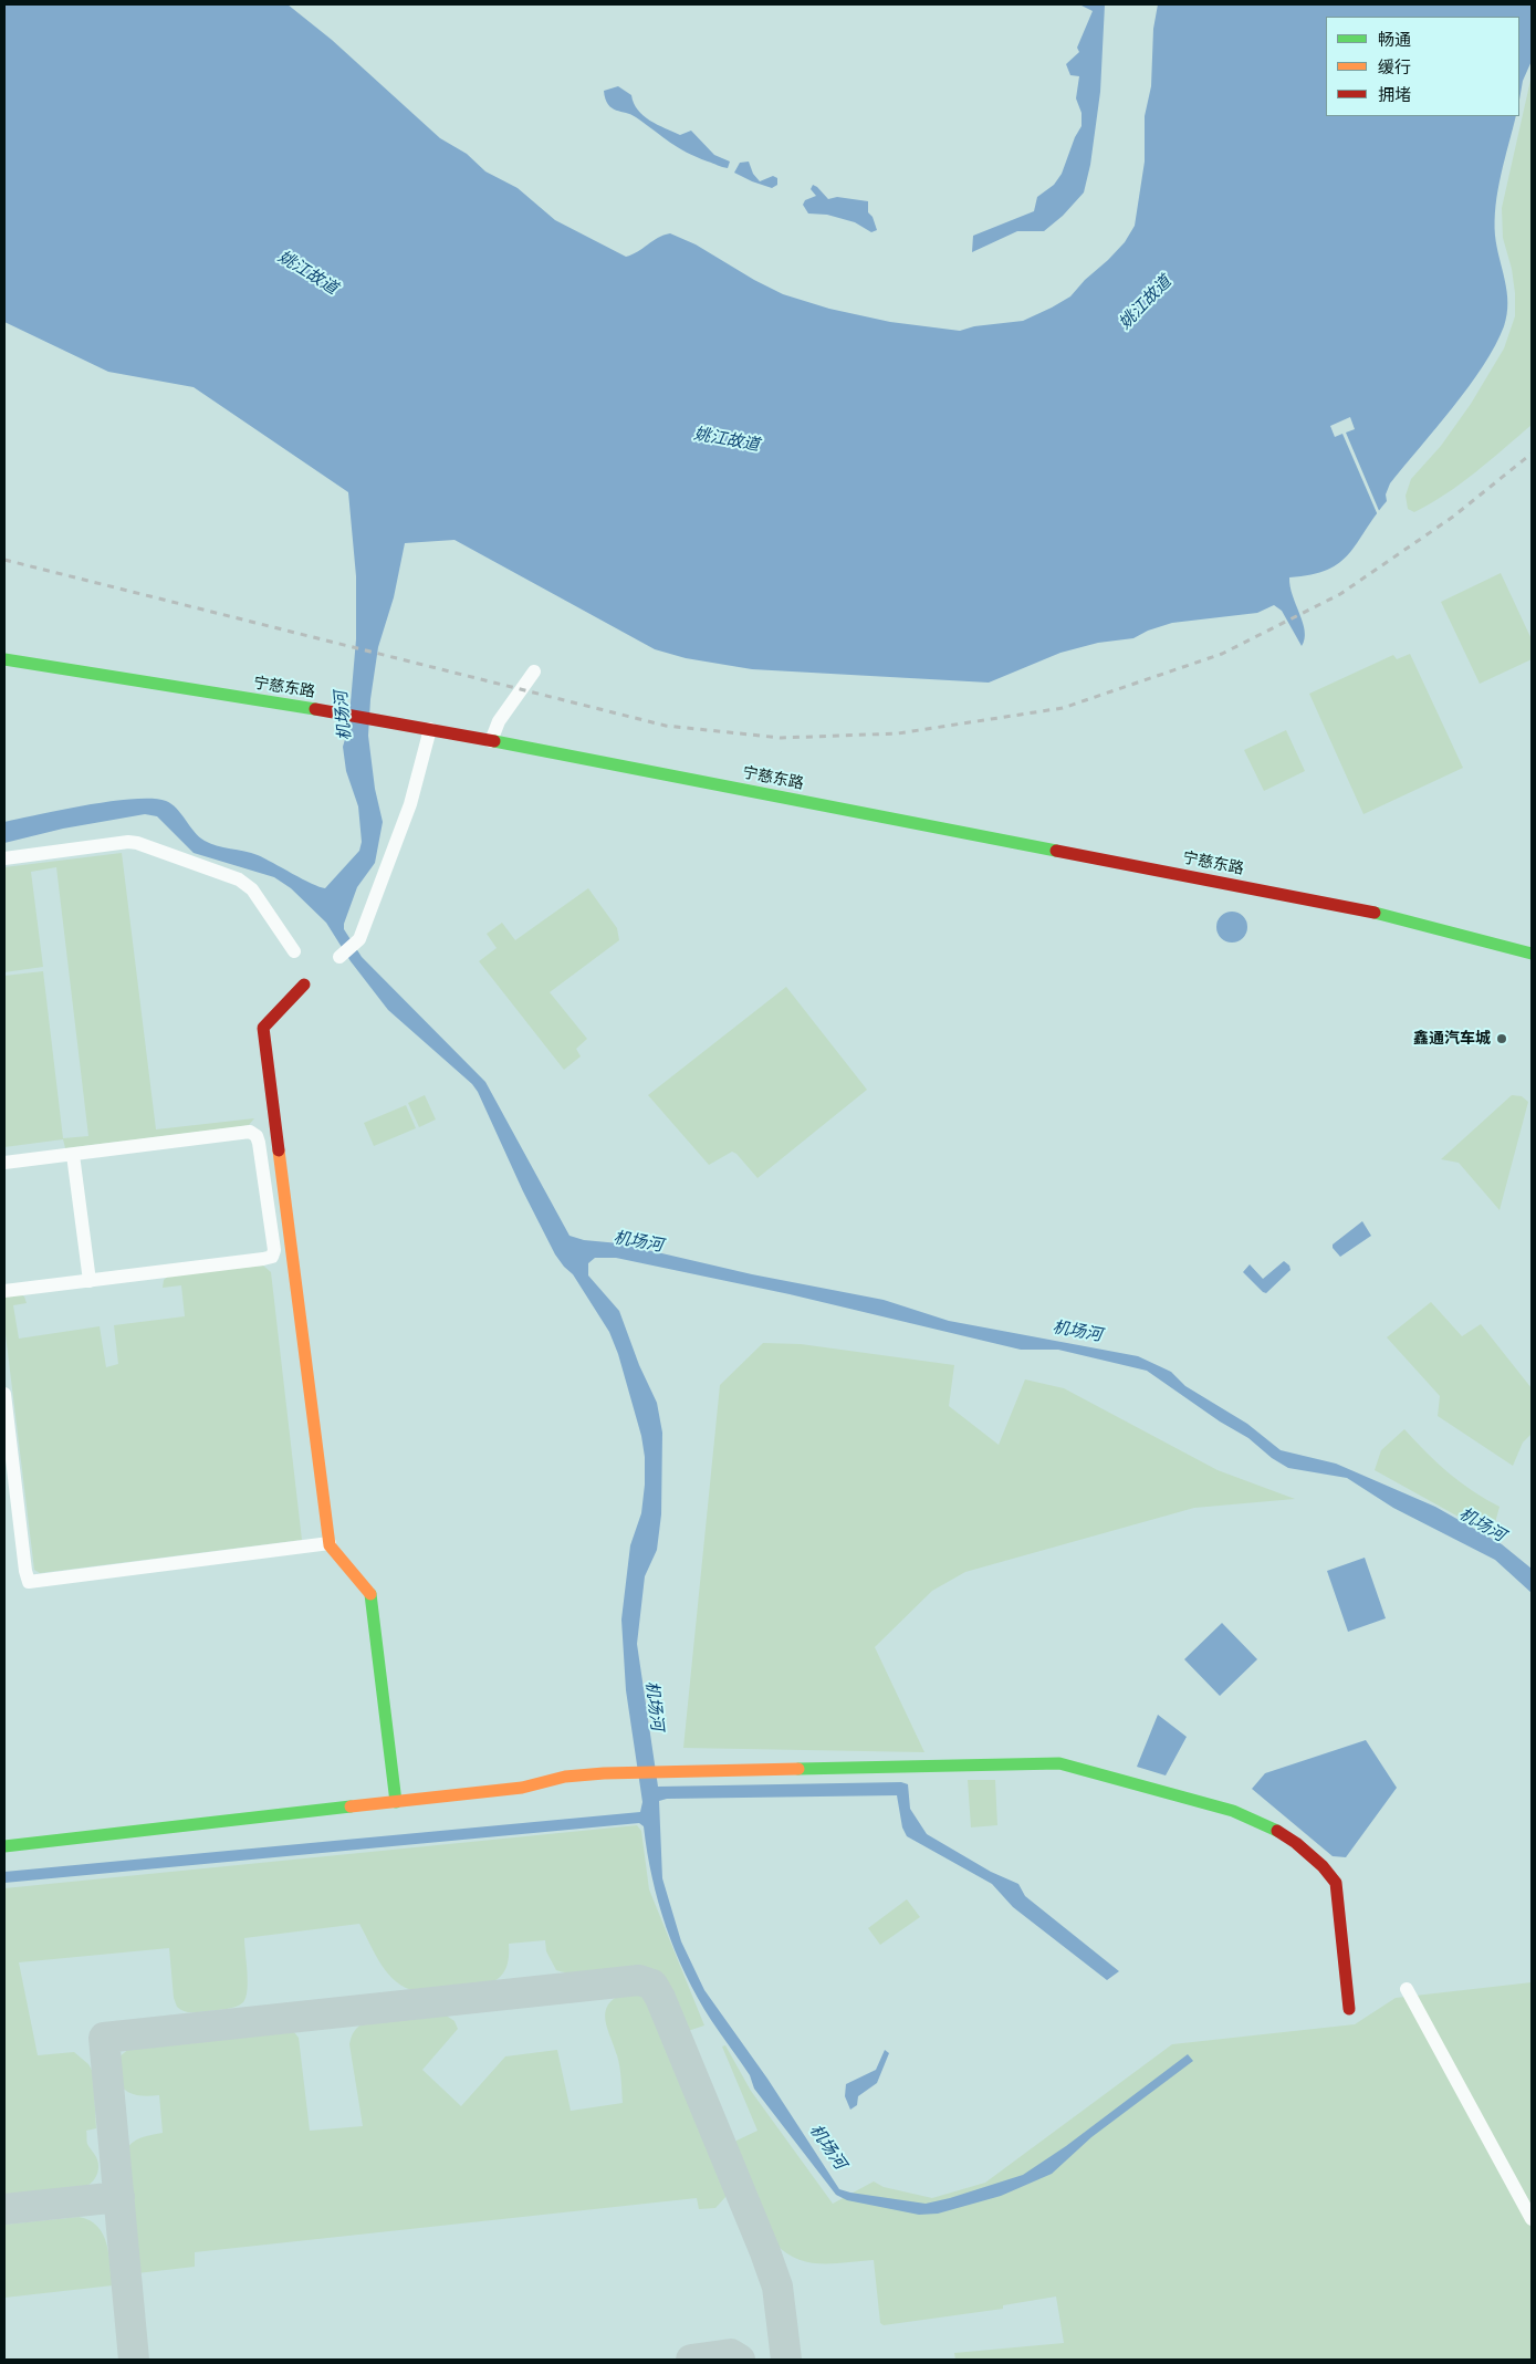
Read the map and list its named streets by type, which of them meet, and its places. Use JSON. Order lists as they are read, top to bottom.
{
  "streets": {
    "street": ["宁慈东路"]
  },
  "water": ["姚江故道", "机场河"],
  "places": ["鑫通汽车城"],
  "legend": ["畅通", "缓行", "拥堵"]
}
